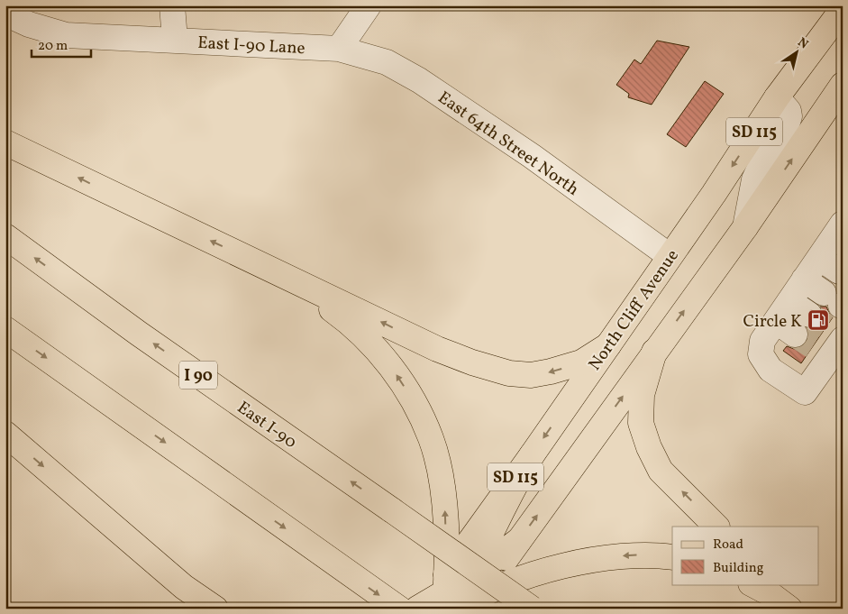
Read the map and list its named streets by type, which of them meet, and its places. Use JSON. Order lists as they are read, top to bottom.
{
  "streets": {
    "main road": [
      "SD 115",
      "North Cliff Avenue",
      "I 90",
      "East I-90"
    ],
    "street": ["East I-90 Lane", "East 64th Street North"]
  },
  "crossings": [
    ["East I-90 Lane", "East 64th Street North"],
    ["SD 115", "North Cliff Avenue"],
    ["East 64th Street North", "North Cliff Avenue"]
  ],
  "places": {
    "fuel station": ["Circle K"]
  },
  "legend": ["Road", "Building"],
  "scale_bar": "20 m",
  "north": "top right"
}
